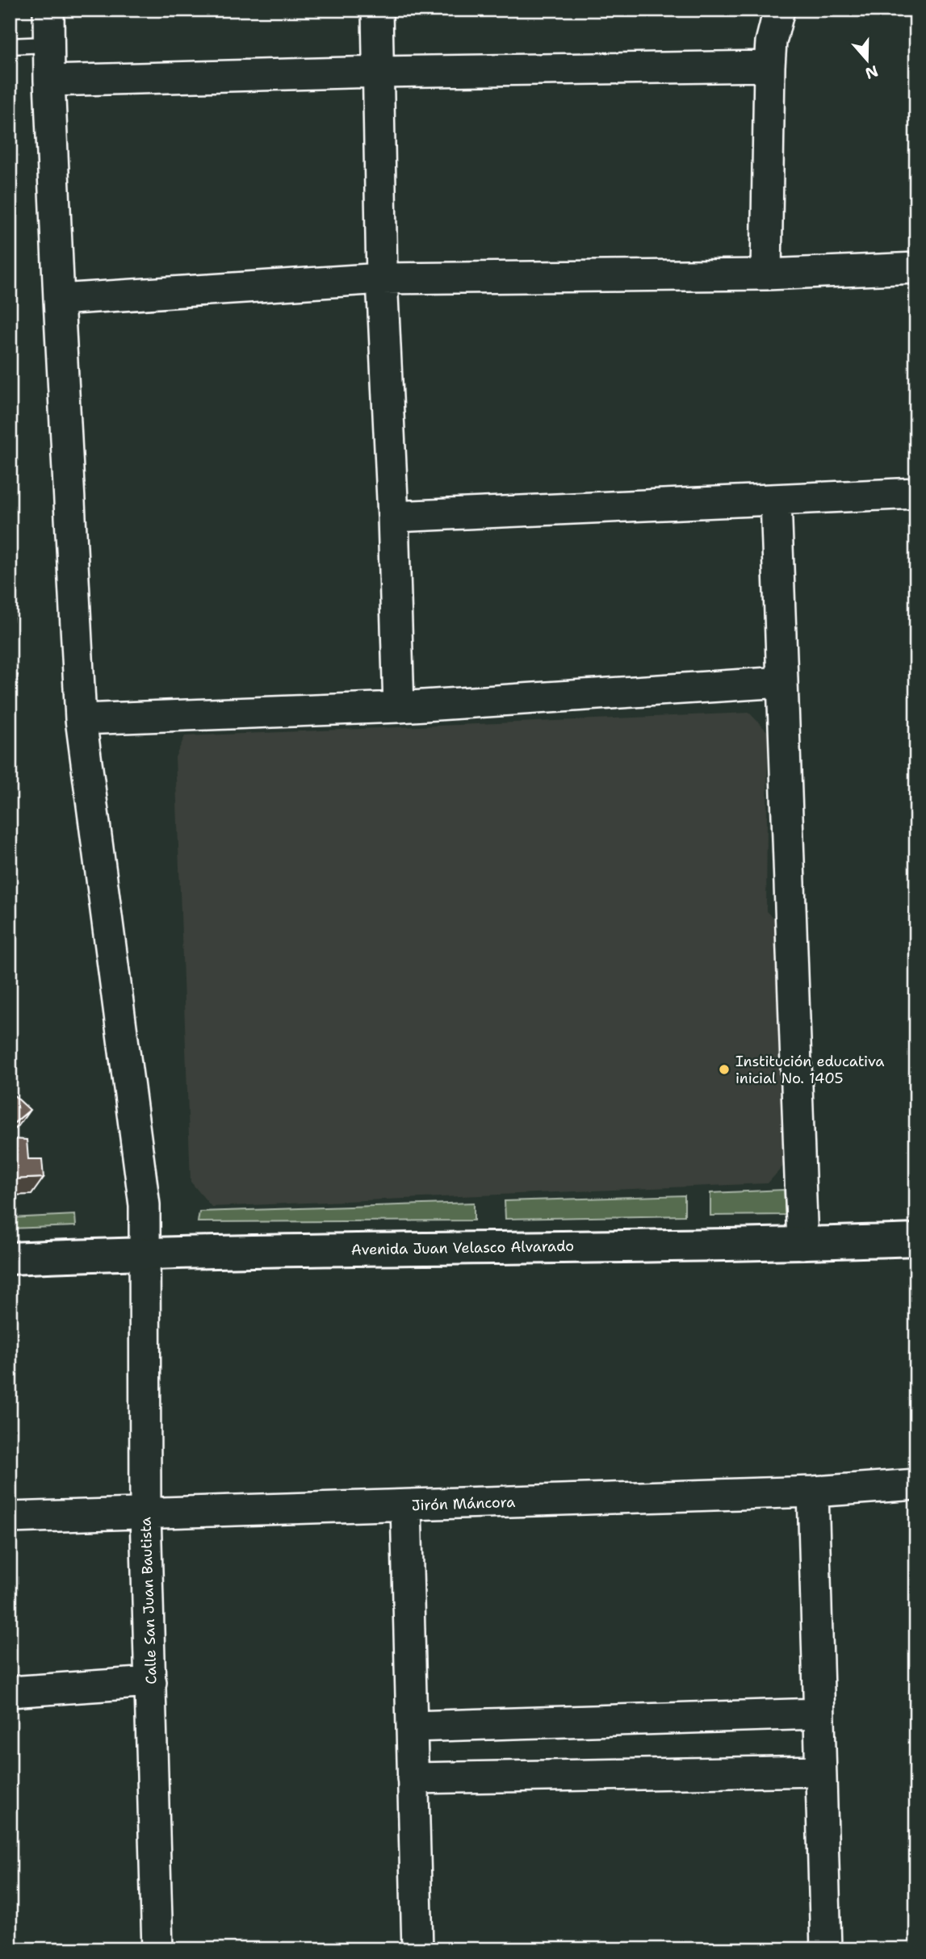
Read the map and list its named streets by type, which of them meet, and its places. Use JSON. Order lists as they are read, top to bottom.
{
  "streets": {
    "street": ["Avenida Juan Velasco Alvarado", "Jirón Máncora", "Calle San Juan Bautista"]
  },
  "crossings": [
    ["Avenida Juan Velasco Alvarado", "Calle San Juan Bautista"],
    ["Jirón Máncora", "Calle San Juan Bautista"]
  ],
  "places": ["Institución educativa inicial No. 1405"],
  "north": "bottom"
}
